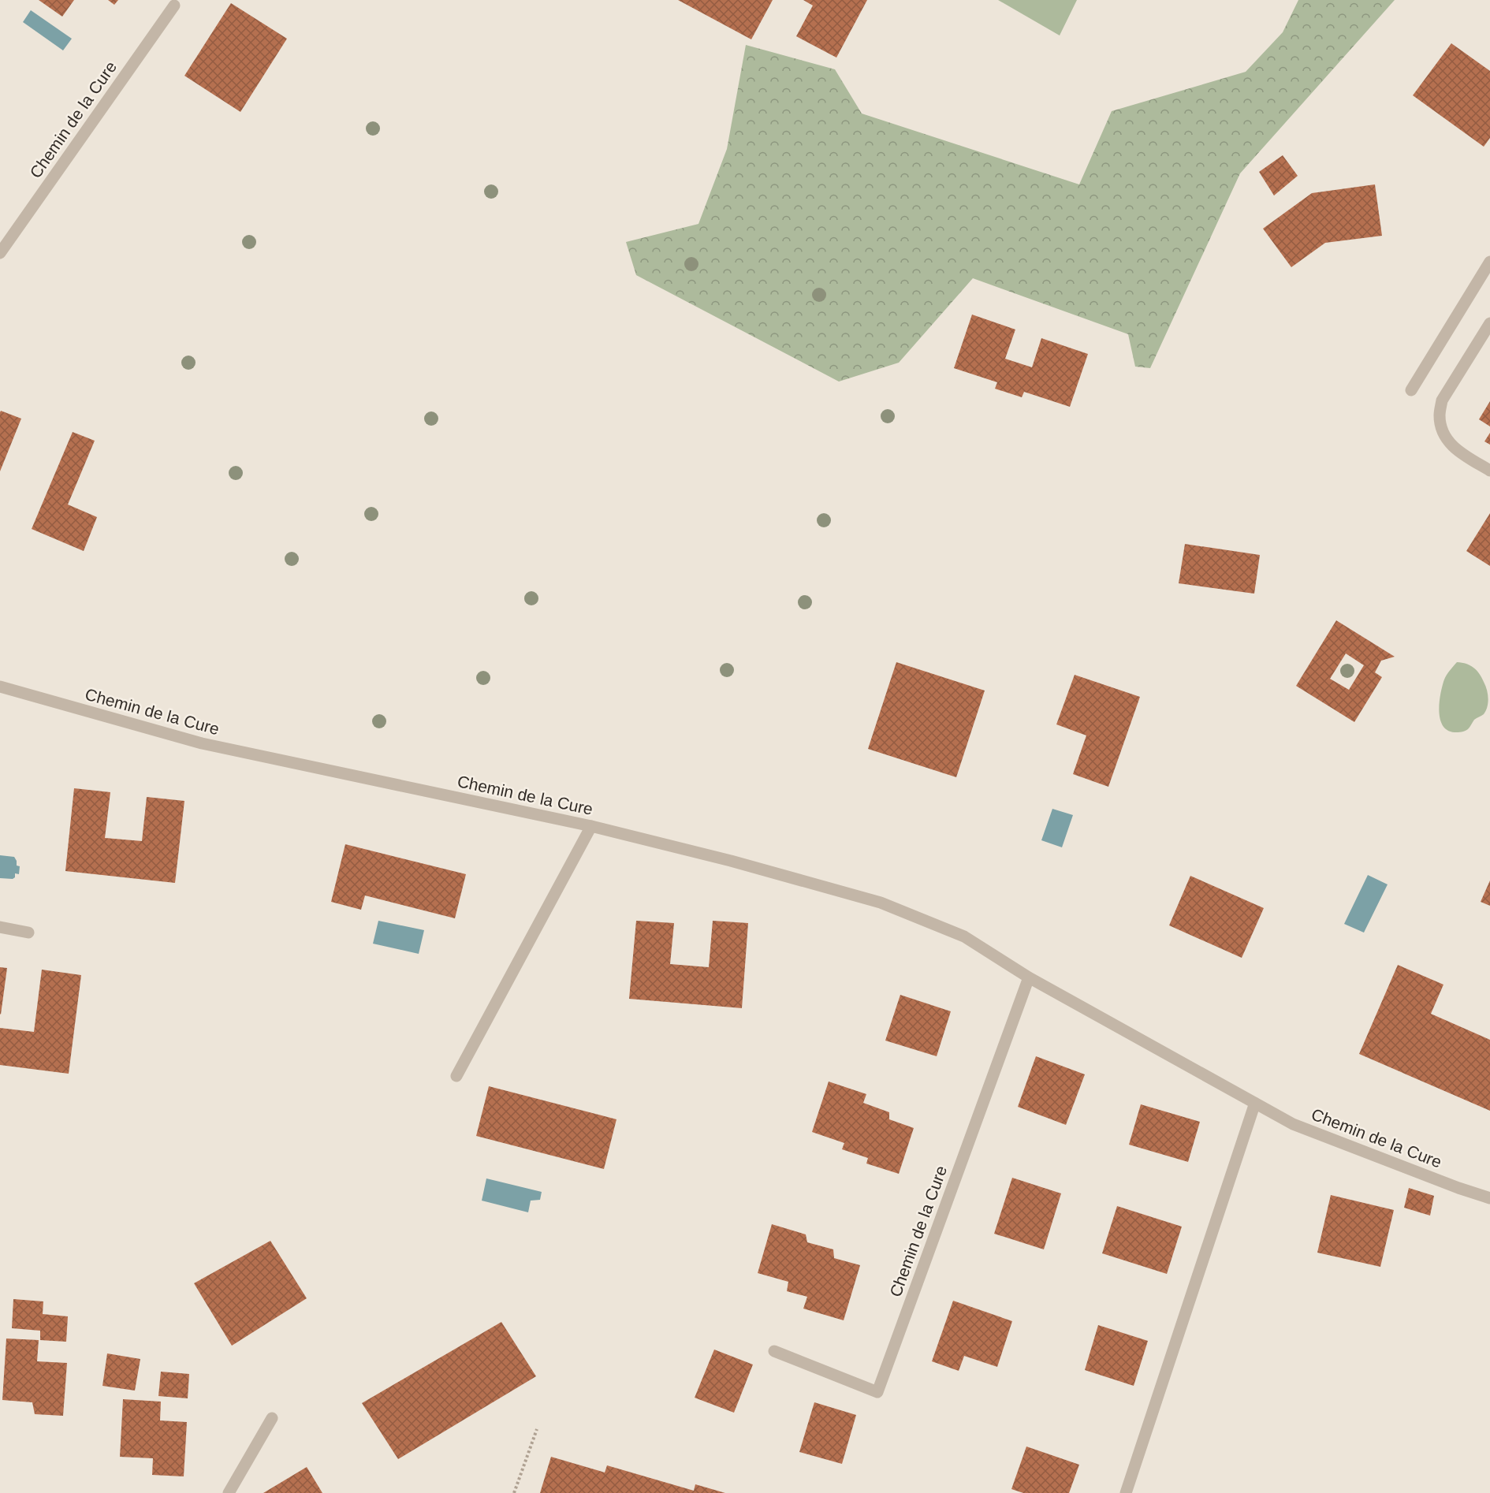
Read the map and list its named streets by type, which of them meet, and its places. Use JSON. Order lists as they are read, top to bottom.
{
  "streets": {
    "street": ["Chemin de la Cure"]
  }
}
